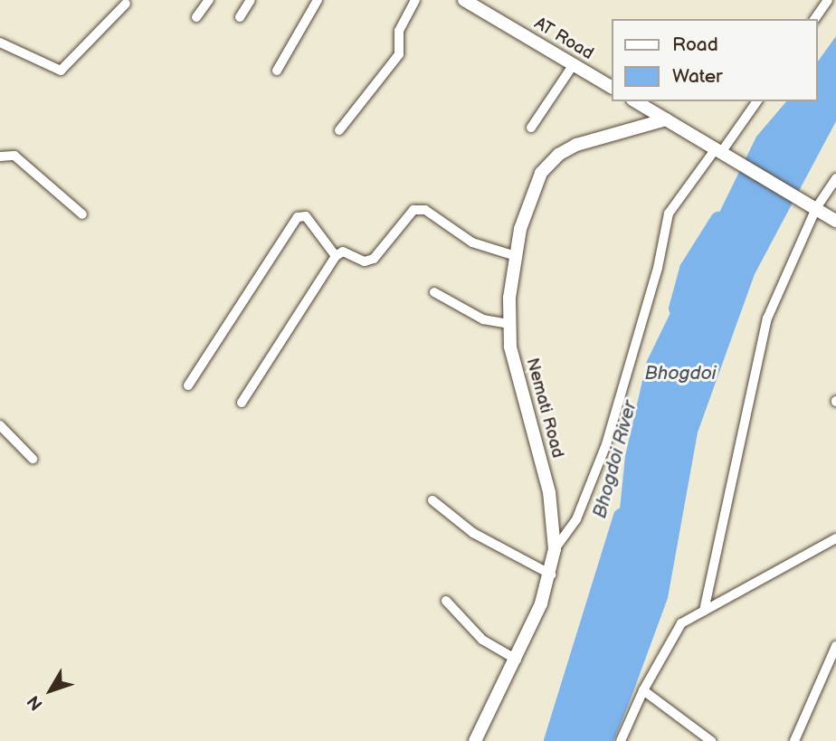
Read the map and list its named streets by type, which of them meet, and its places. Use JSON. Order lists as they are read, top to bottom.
{
  "streets": {
    "street": ["AT Road", "Nemati Road"]
  },
  "water": ["Bhogdoi", "Bhogdoi River"],
  "legend": ["Road", "Water"],
  "north": "bottom left"
}
